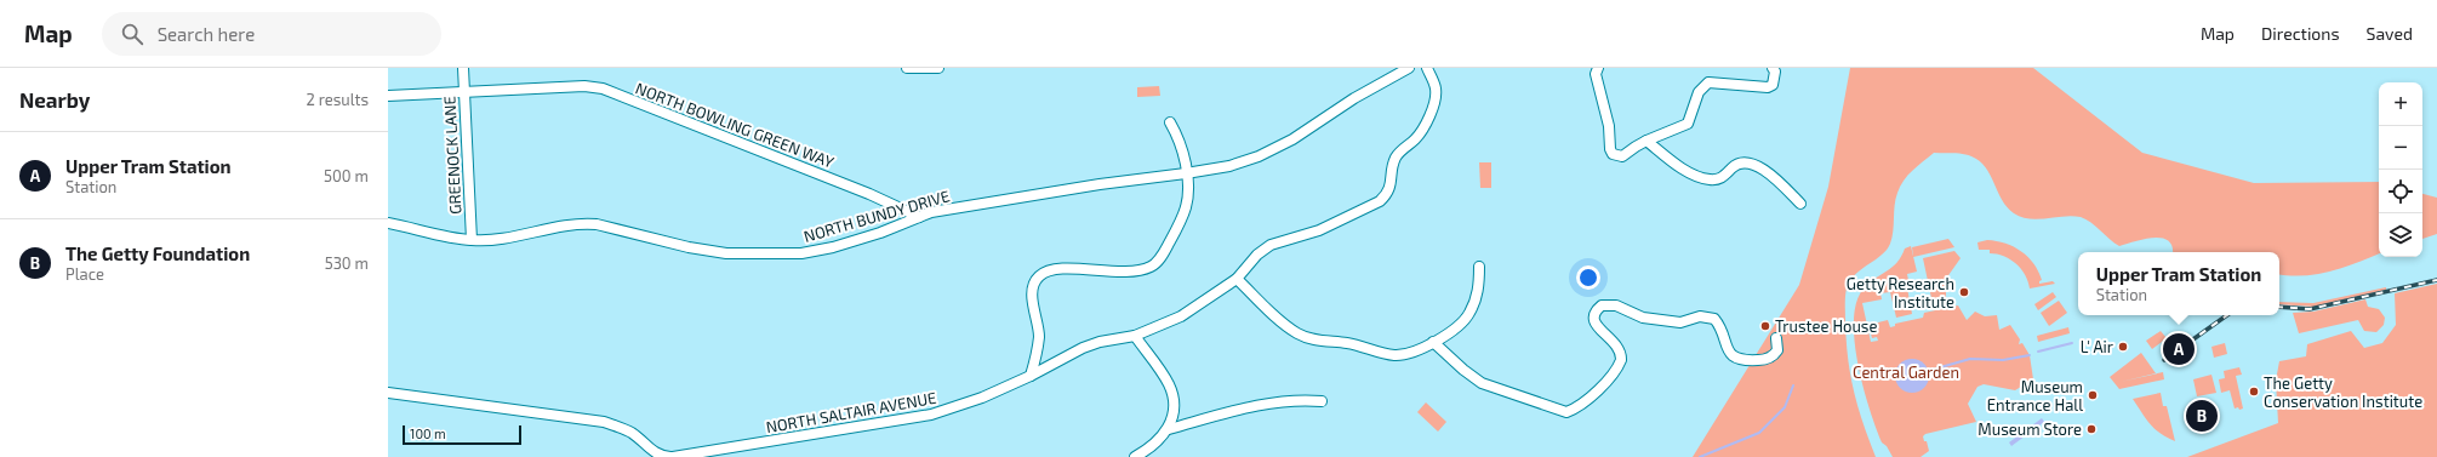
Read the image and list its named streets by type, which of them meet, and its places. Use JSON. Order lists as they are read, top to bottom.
{
  "streets": {
    "street": [
      "NORTH BOWLING GREEN WAY",
      "GREENOCK LANE",
      "NORTH BUNDY DRIVE",
      "NORTH SALTAIR AVENUE"
    ]
  },
  "crossings": [
    ["NORTH BOWLING GREEN WAY", "GREENOCK LANE"],
    ["NORTH BOWLING GREEN WAY", "NORTH BUNDY DRIVE"],
    ["GREENOCK LANE", "NORTH BUNDY DRIVE"]
  ],
  "parks": ["Central Garden"],
  "places": [
    "Getty Research Institute",
    "Trustee House",
    "L' Air",
    "The Getty Conservation Institute",
    "Museum Entrance Hall",
    "Museum Store"
  ],
  "scale_bar": "100 m",
  "page": {
    "header": "Map",
    "search": "Search here",
    "nav": ["Map", "Directions", "Saved"],
    "heading": ["Nearby", "2 results"],
    "map_buttons": ["+", "−"],
    "list": [
      {
        "mark": "A",
        "name": "Upper Tram Station",
        "note": "Station",
        "value": "500 m"
      },
      {
        "mark": "B",
        "name": "The Getty Foundation",
        "note": "Place",
        "value": "530 m"
      }
    ],
    "popup": ["Upper Tram Station", "Station"],
    "pins": ["A", "B"],
    "scale": "100 m"
  }
}
